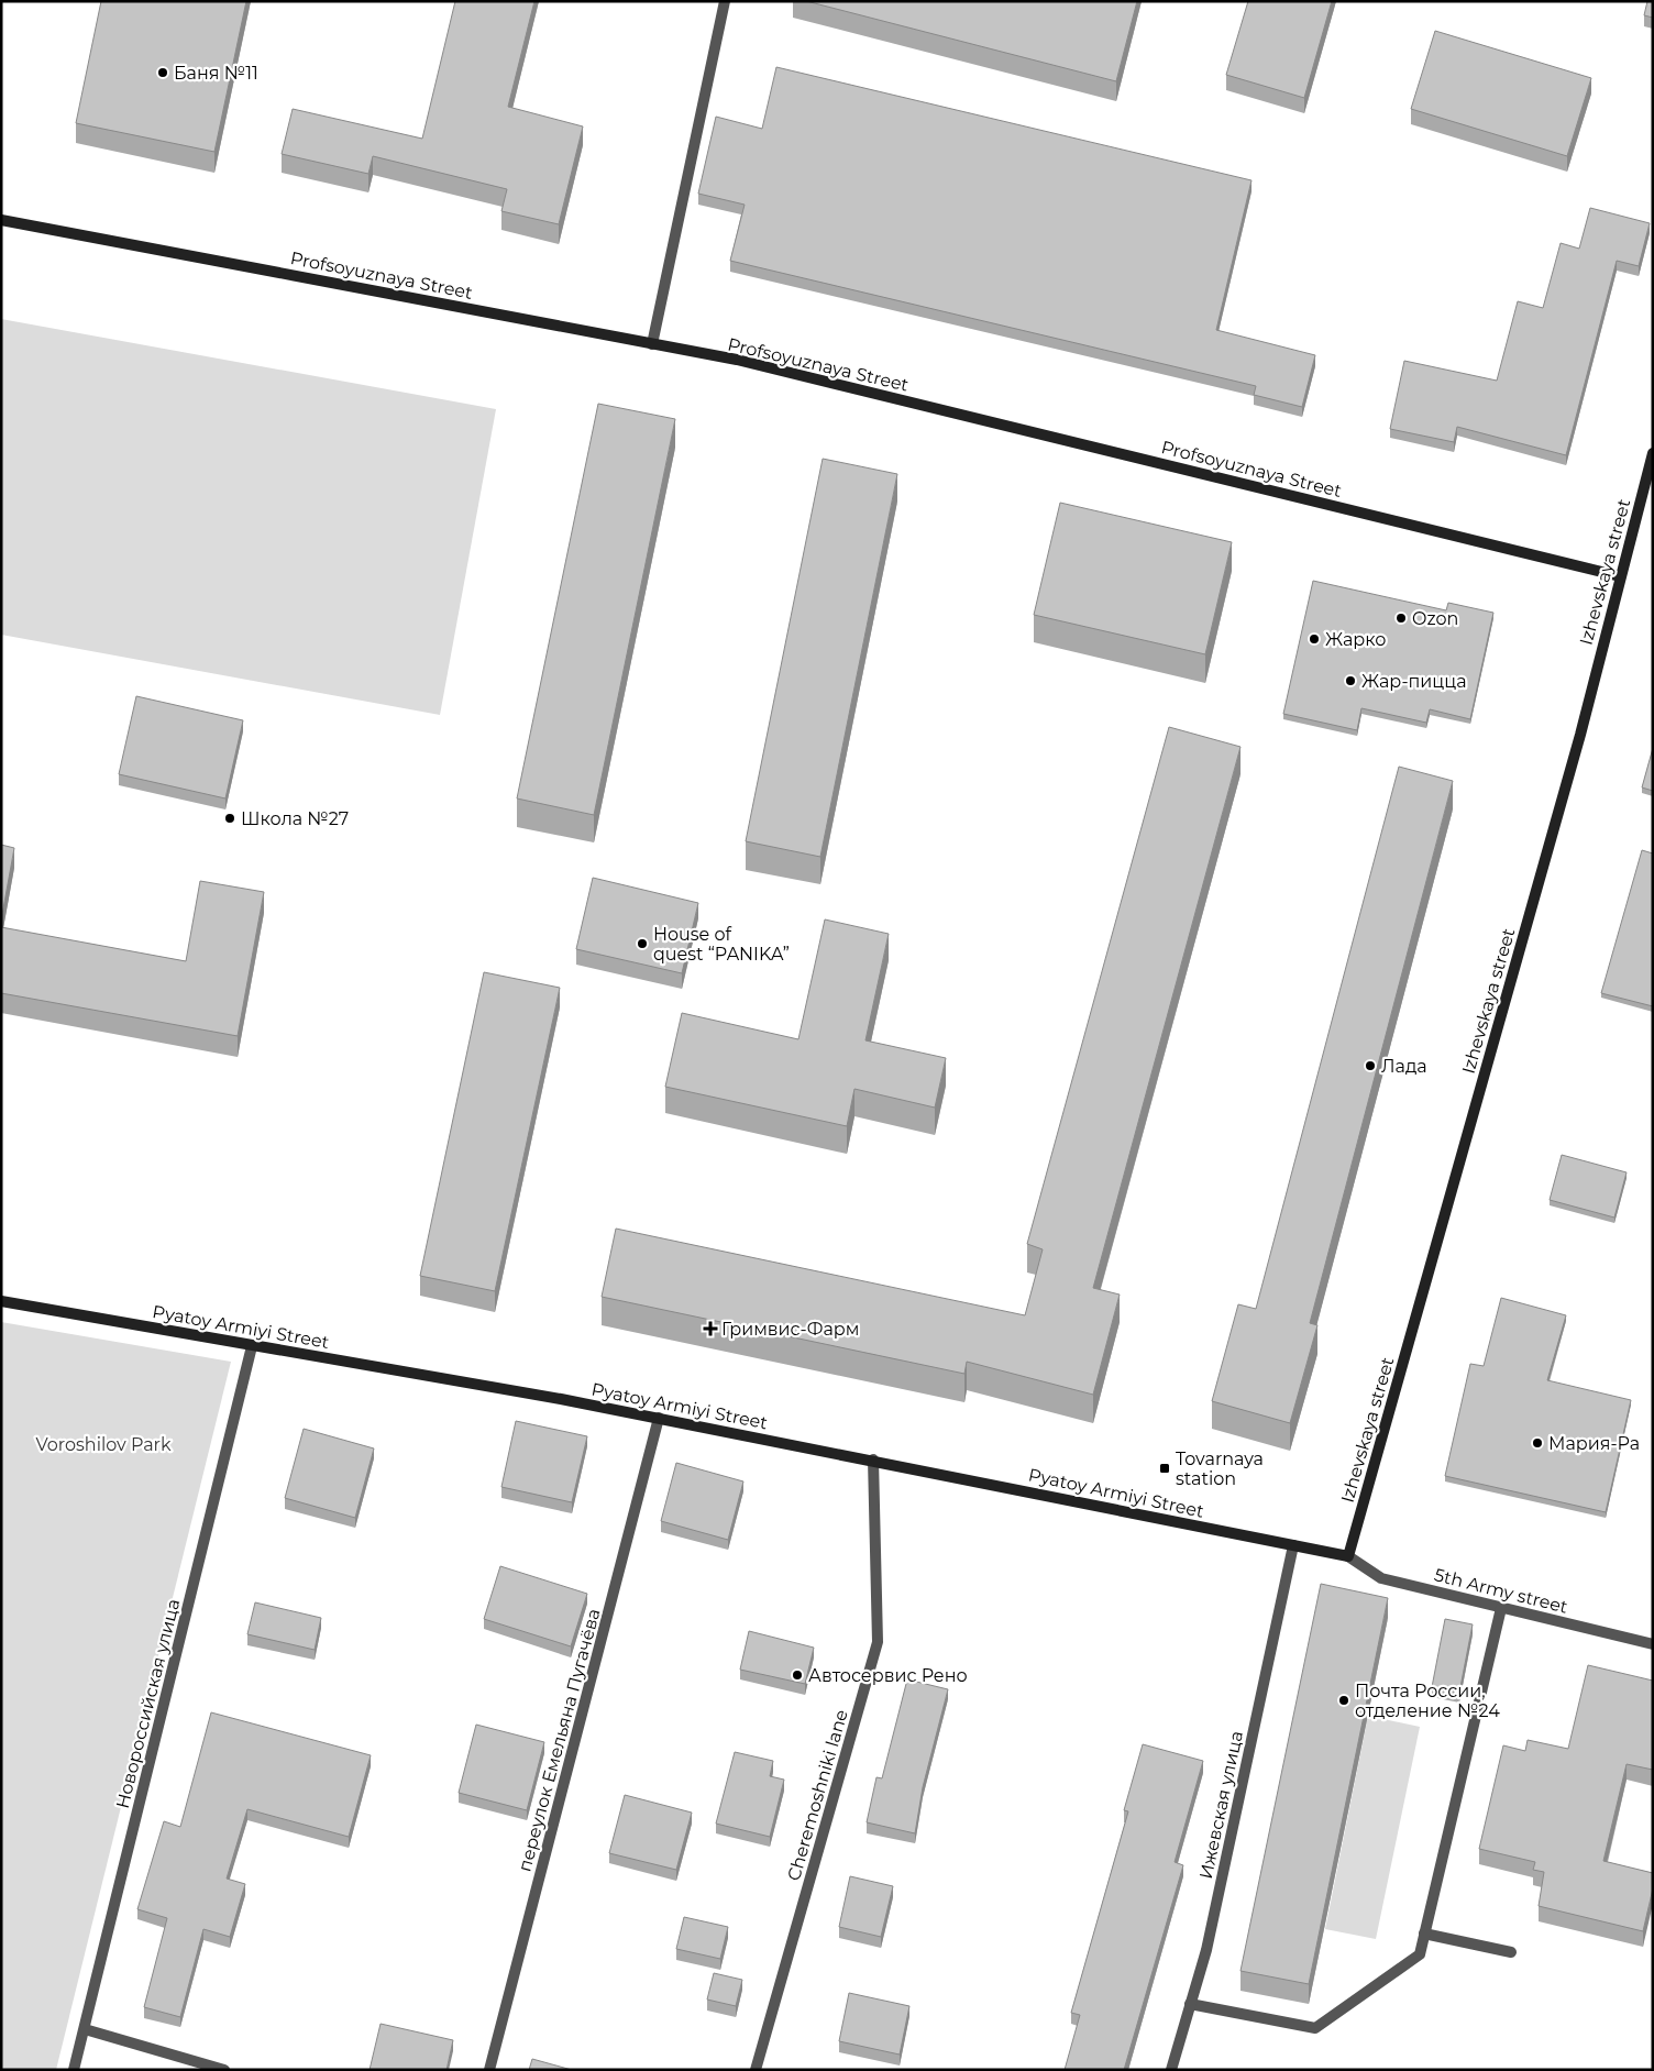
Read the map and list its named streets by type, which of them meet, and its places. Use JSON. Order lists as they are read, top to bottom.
{
  "streets": {
    "main road": ["Profsoyuznaya Street", "Izhevskaya street", "Pyatoy Armiyi Street"],
    "street": [
      "5th Army street",
      "Новороссийская улица",
      "переулок Емельяна Пугачёва",
      "Cheremoshniki lane",
      "Ижевская улица"
    ]
  },
  "crossings": [
    ["Profsoyuznaya Street", "Izhevskaya street"],
    ["Izhevskaya street", "Pyatoy Armiyi Street"],
    ["Izhevskaya street", "5th Army street"],
    ["Pyatoy Armiyi Street", "5th Army street"],
    ["Pyatoy Armiyi Street", "Новороссийская улица"],
    ["Pyatoy Armiyi Street", "переулок Емельяна Пугачёва"],
    ["Pyatoy Armiyi Street", "Cheremoshniki lane"],
    ["Pyatoy Armiyi Street", "Ижевская улица"]
  ],
  "parks": ["Voroshilov Park"],
  "places": {
    "other": [
      "Баня №11",
      "Ozon",
      "Жарко",
      "Жар-пицца",
      "Школа №27",
      "House of quest “PANIKA”",
      "Лада",
      "Мария-Ра",
      "Автосервис Рено",
      "Почта России, отделение №24"
    ],
    "health": ["Гримвис-Фарм"],
    "transit": ["Tovarnaya station"]
  }
}
